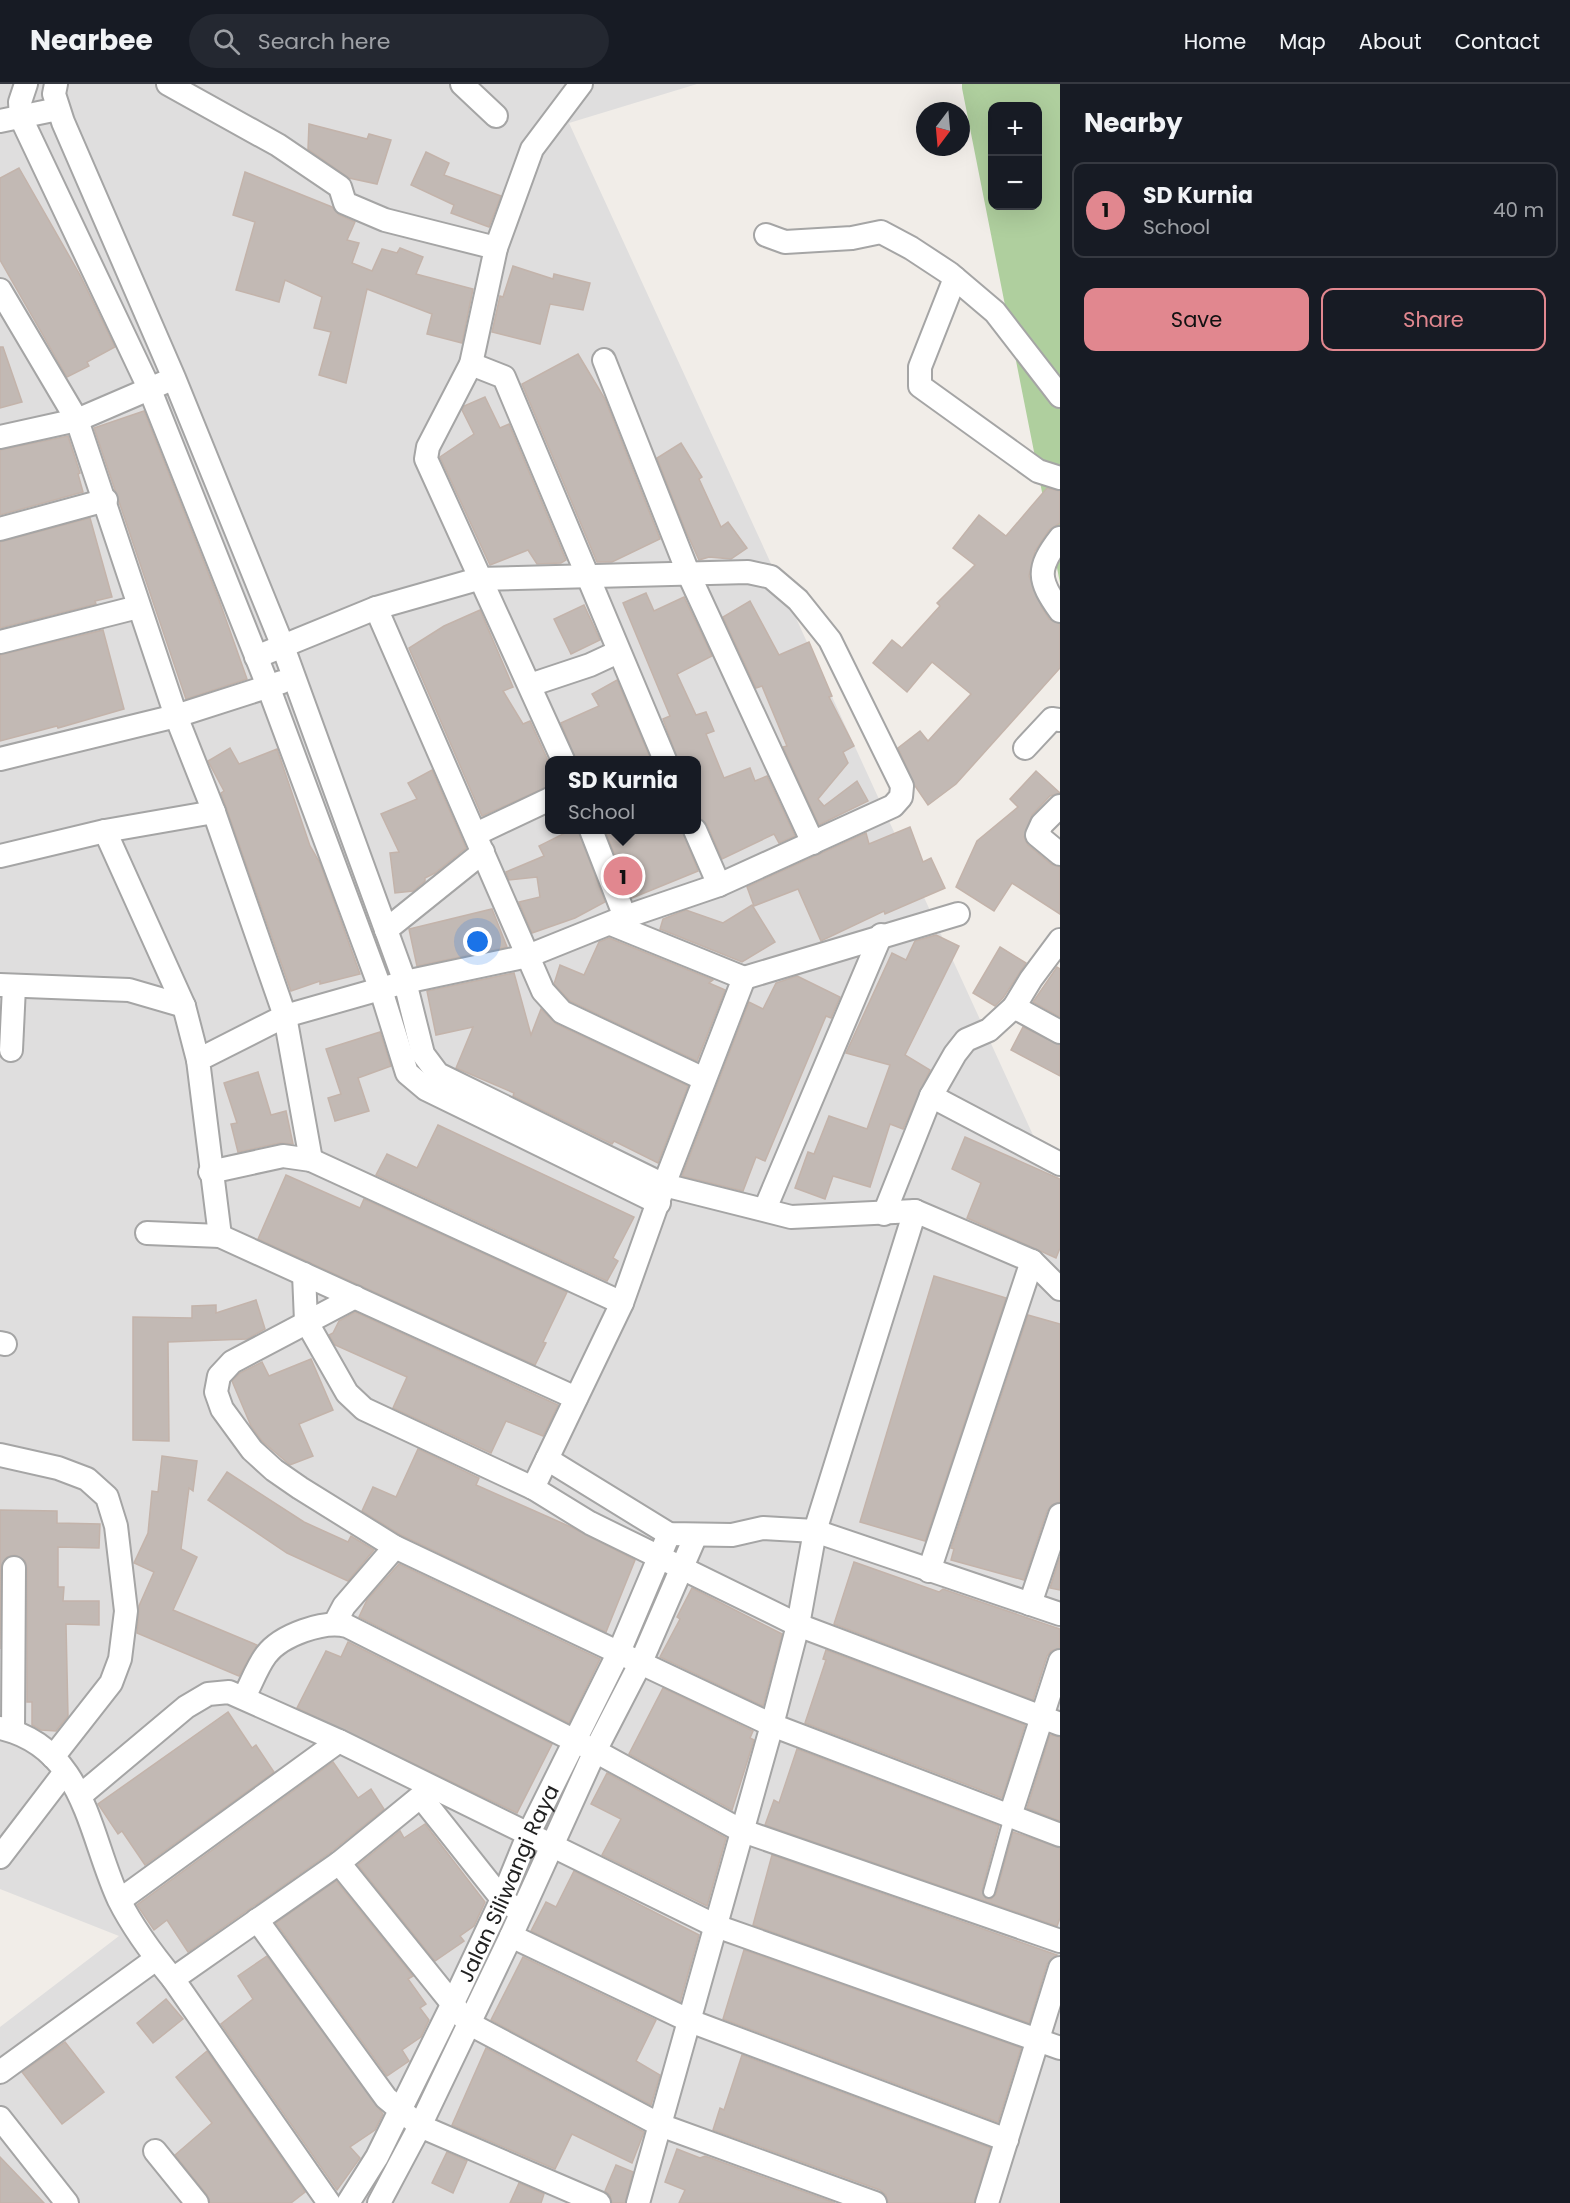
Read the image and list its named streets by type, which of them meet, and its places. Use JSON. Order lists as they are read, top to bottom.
{
  "streets": {
    "street": ["Jalan Siliwangi Raya"]
  },
  "north": "bottom",
  "page": {
    "header": "Nearbee",
    "search": "Search here",
    "nav": [
      "Home",
      "Map",
      "About",
      "Contact"
    ],
    "heading": "Nearby",
    "map_buttons": ["+", "−"],
    "list": [
      {
        "mark": "1",
        "name": "SD Kurnia",
        "note": "School",
        "value": "40 m"
      }
    ],
    "buttons": ["Save", "Share"],
    "popup": ["SD Kurnia", "School"],
    "pins": "1"
  }
}
